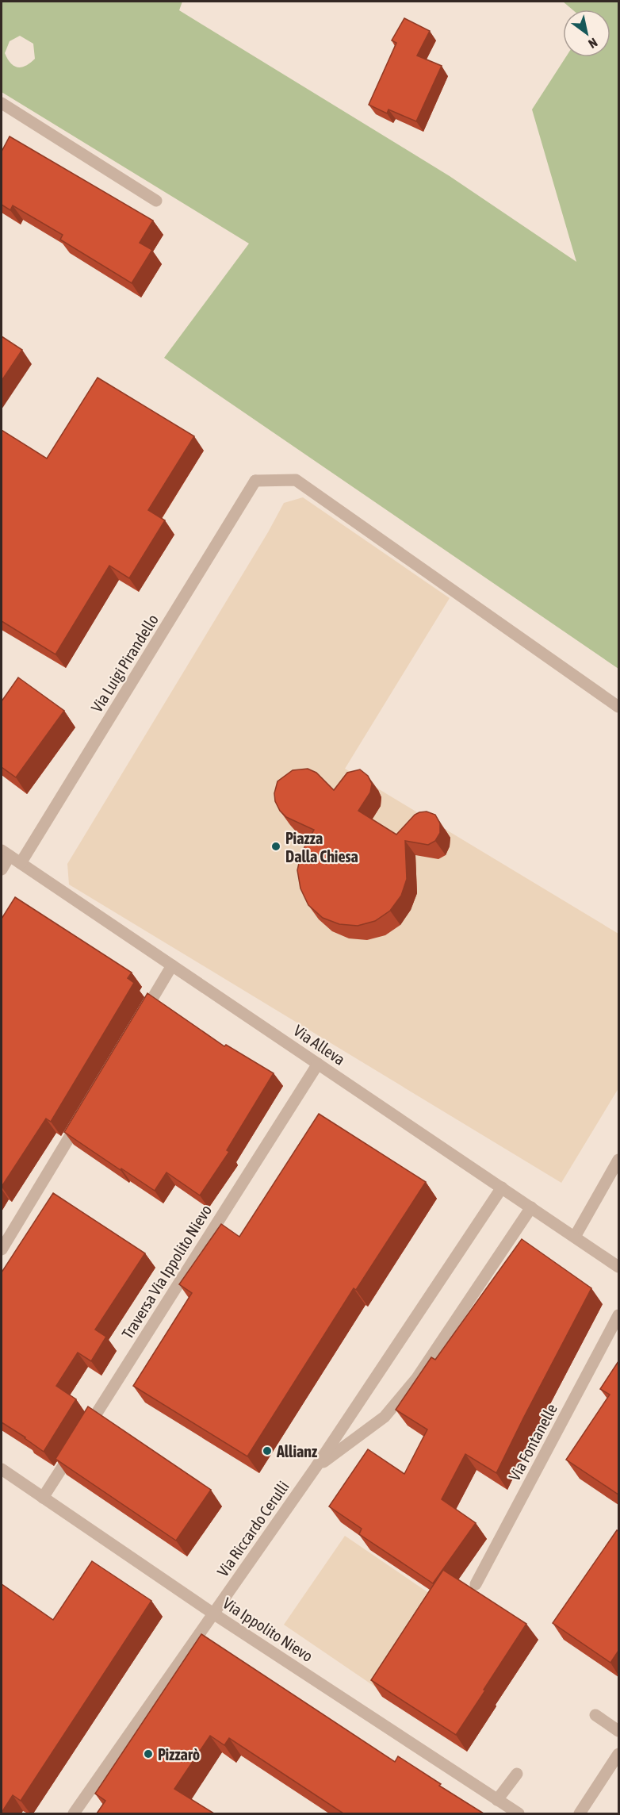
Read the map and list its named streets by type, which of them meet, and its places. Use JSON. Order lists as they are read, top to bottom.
{
  "streets": {
    "street": [
      "Via Luigi Pirandello",
      "Via Alleva",
      "Traversa Via Ippolito Nievo",
      "Via Fontanelle",
      "Via Riccardo Cerulli",
      "Via Ippolito Nievo"
    ]
  },
  "crossings": [
    ["Via Luigi Pirandello", "Via Alleva"],
    ["Via Alleva", "Traversa Via Ippolito Nievo"],
    ["Via Alleva", "Via Riccardo Cerulli"],
    ["Traversa Via Ippolito Nievo", "Via Ippolito Nievo"],
    ["Via Riccardo Cerulli", "Via Ippolito Nievo"]
  ],
  "places": ["Piazza Dalla Chiesa", "Allianz", "Pizzarò"],
  "north": "bottom right"
}
